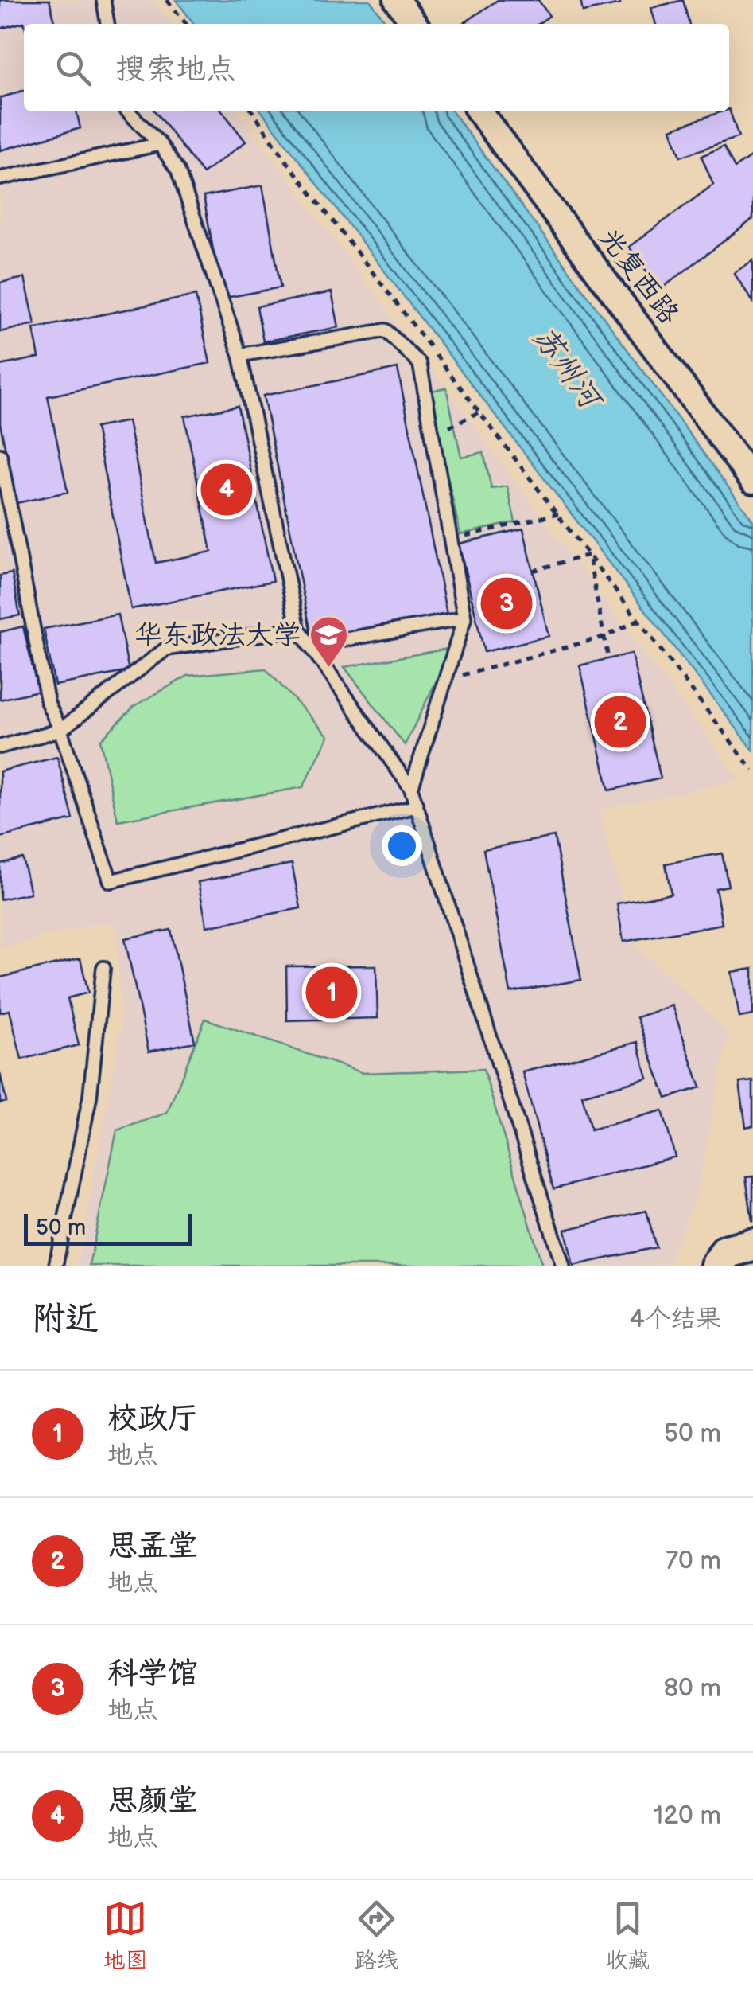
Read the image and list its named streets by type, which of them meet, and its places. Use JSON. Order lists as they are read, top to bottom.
{
  "streets": {
    "street": ["光复西路"]
  },
  "water": ["苏州河"],
  "places": {
    "school or university": ["华东政法大学"]
  },
  "scale_bar": "50 m",
  "page": {
    "search": "搜索地点",
    "pins": [
      "4",
      "3",
      "2",
      "1"
    ],
    "scale": "50 m",
    "heading": ["附近", "4个结果"],
    "list": [
      {
        "mark": "1",
        "name": "校政厅",
        "note": "地点",
        "value": "50 m"
      },
      {
        "mark": "2",
        "name": "思孟堂",
        "note": "地点",
        "value": "70 m"
      },
      {
        "mark": "3",
        "name": "科学馆",
        "note": "地点",
        "value": "80 m"
      },
      {
        "mark": "4",
        "name": "思颜堂",
        "note": "地点",
        "value": "120 m"
      }
    ],
    "nav": ["地图", "路线", "收藏"]
  }
}
